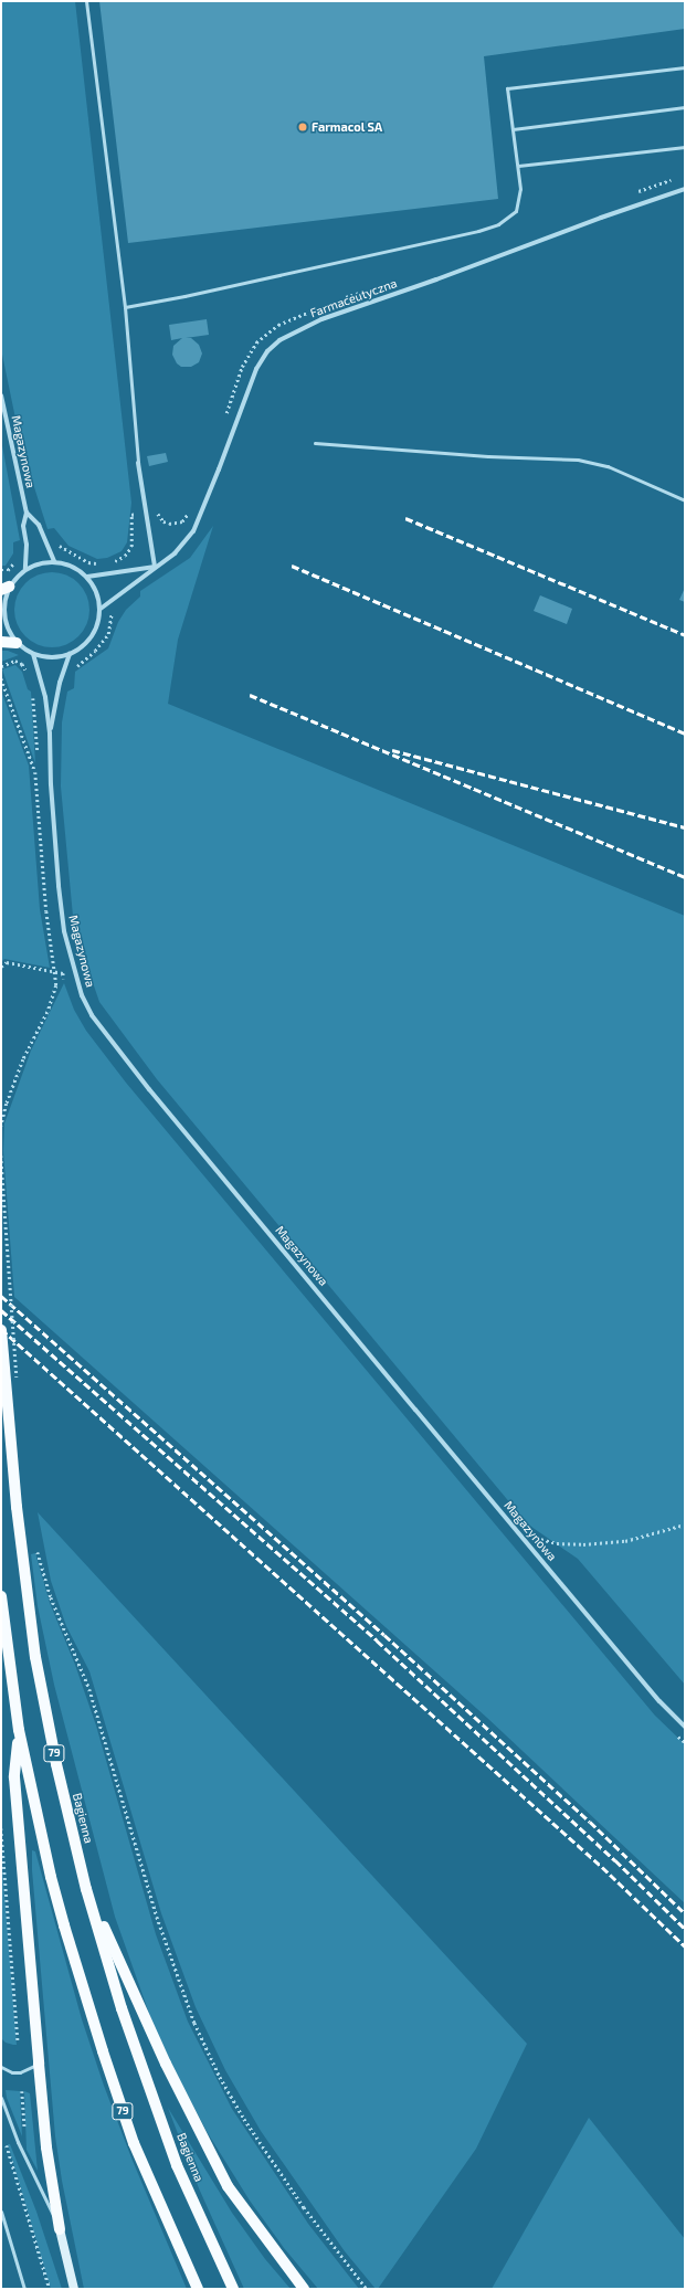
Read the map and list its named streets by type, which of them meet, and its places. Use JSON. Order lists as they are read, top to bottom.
{
  "streets": {
    "main road": ["79", "Bagienna"],
    "street": ["Farmaceutyczna", "Magazynowa"]
  },
  "crossings": [
    ["Farmaceutyczna", "Magazynowa"]
  ],
  "places": ["Farmacol SA"]
}
